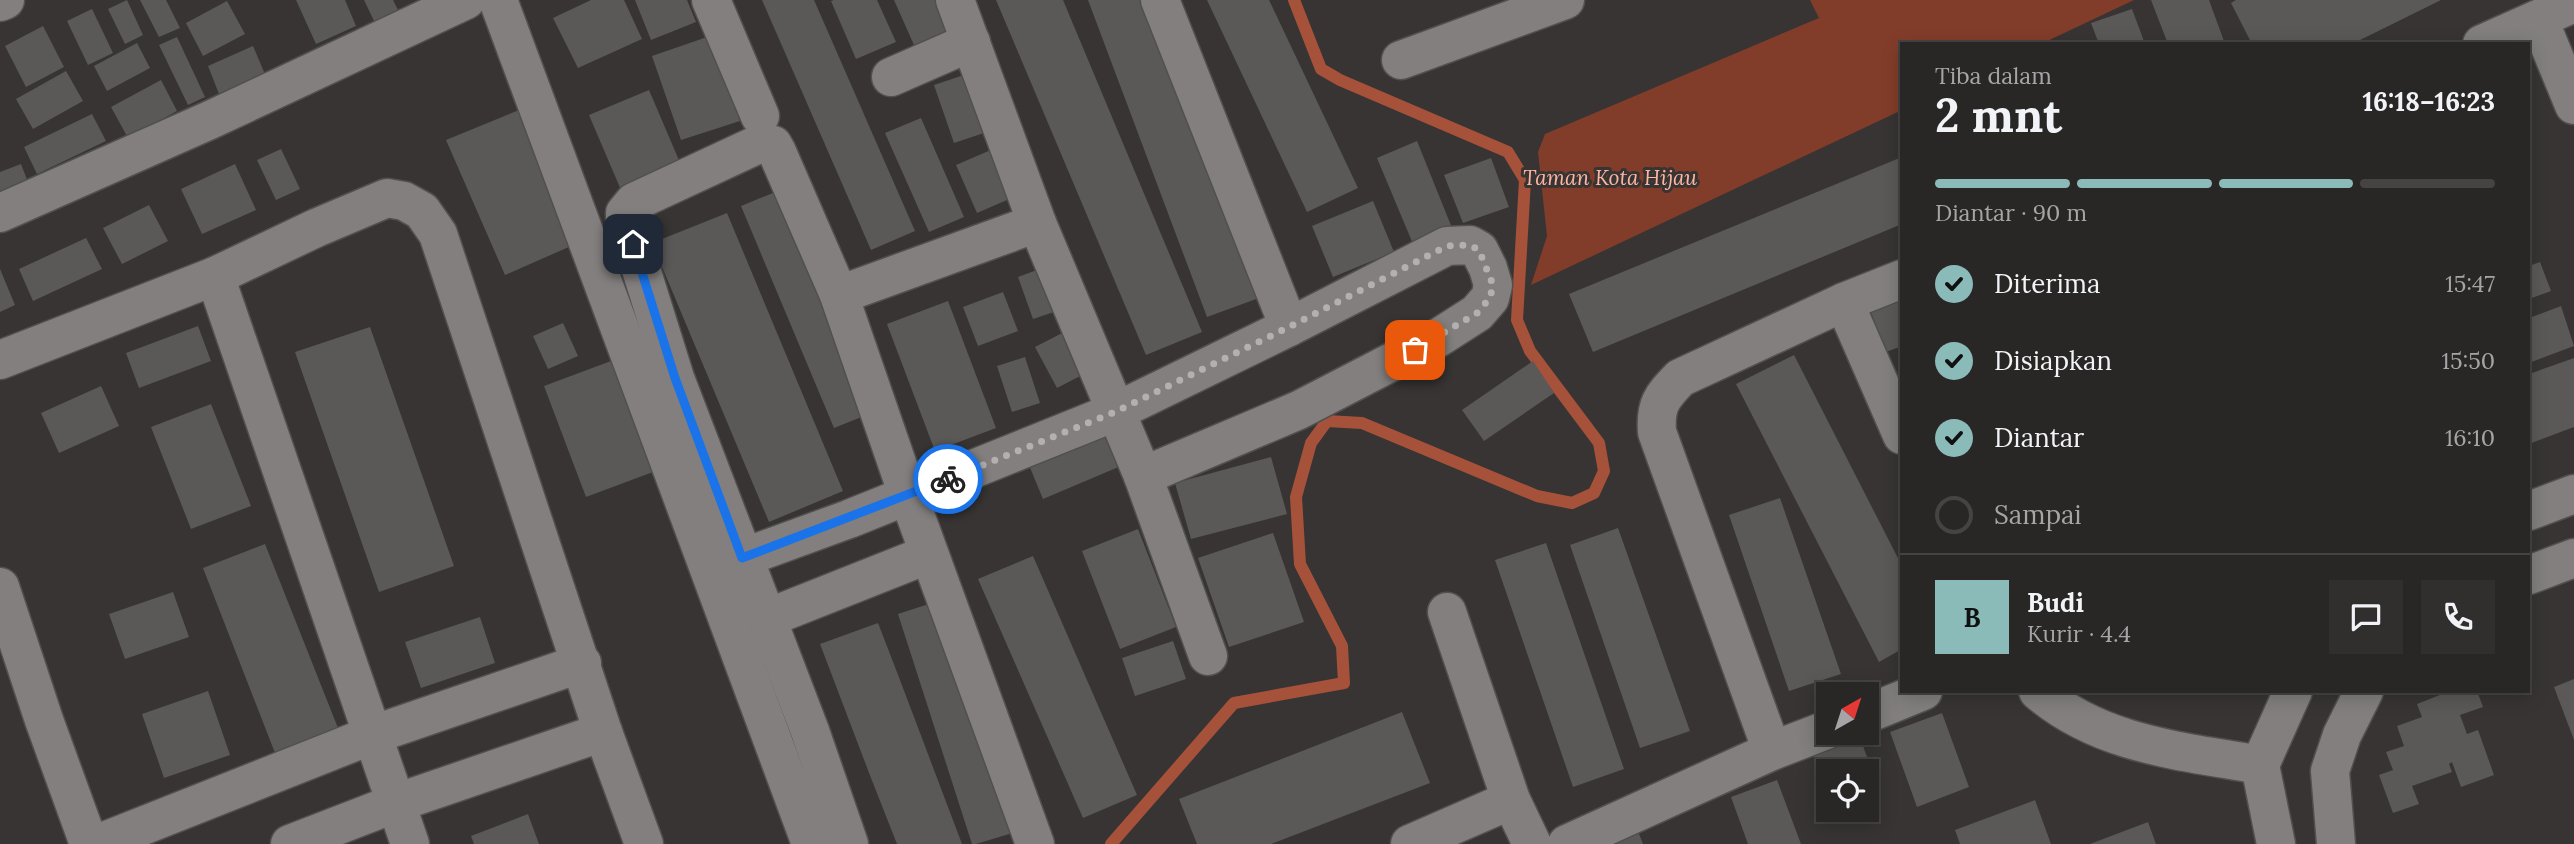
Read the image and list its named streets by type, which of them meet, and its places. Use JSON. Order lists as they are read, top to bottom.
{
  "parks": ["Taman Kota Hijau"],
  "north": "top right",
  "page": {
    "heading": ["2 mnt", "Tiba dalam", "16:18–16:23"],
    "panel": ["Budi", "Kurir · 4.4"],
    "bar": "Diantar · 90 m",
    "list": [
      ["Diterima", "15:47"],
      ["Disiapkan", "15:50"],
      ["Diantar", "16:10"],
      "Sampai"
    ],
    "round": "B"
  }
}
